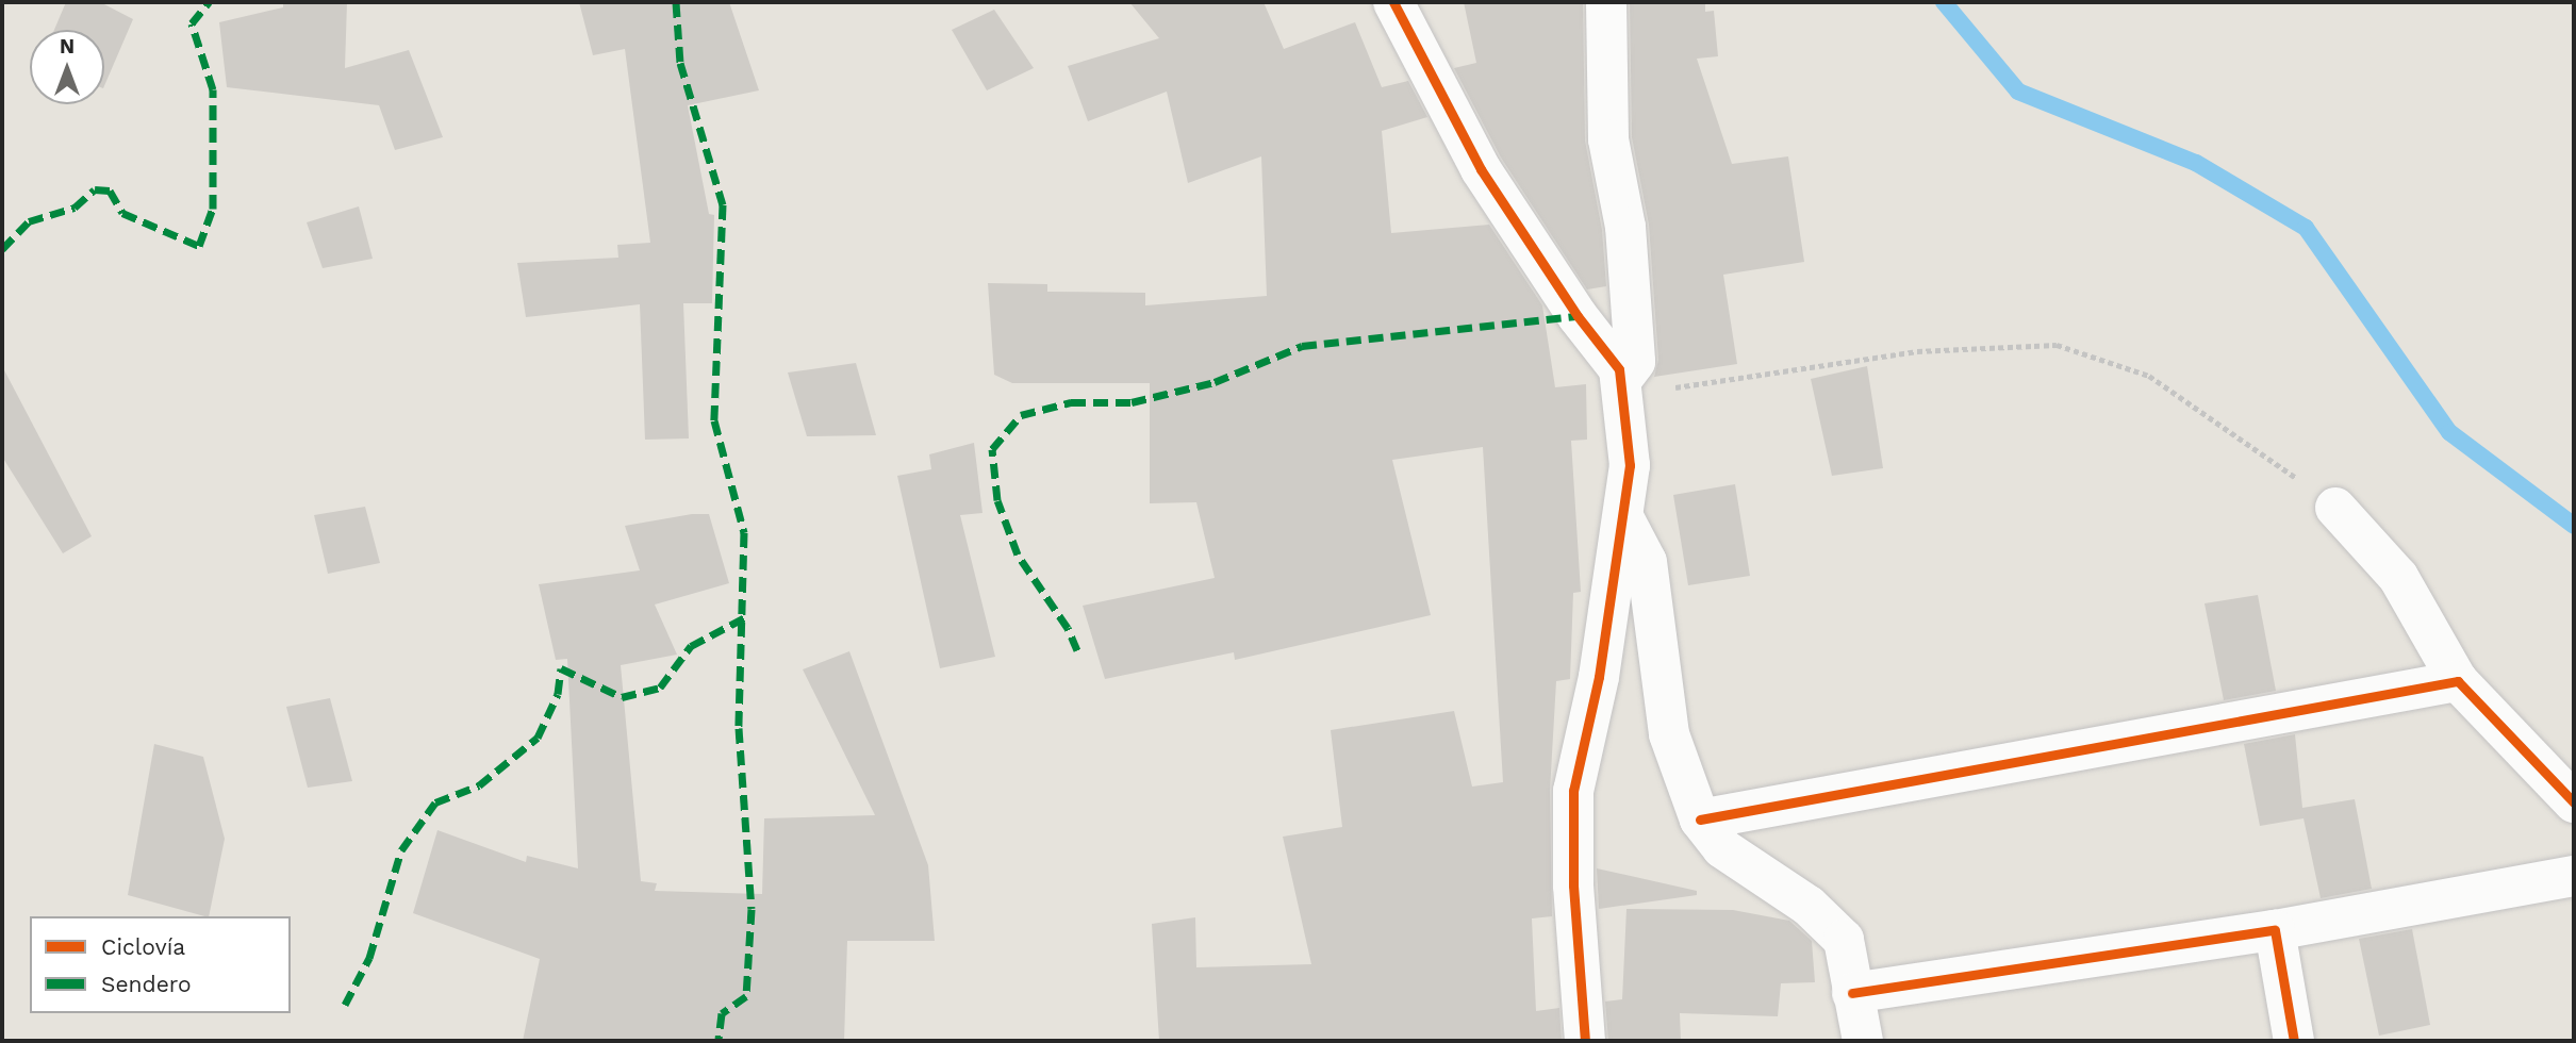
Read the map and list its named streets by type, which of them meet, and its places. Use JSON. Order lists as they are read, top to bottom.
{
  "legend": ["Ciclovía", "Sendero"],
  "north": "top"
}
